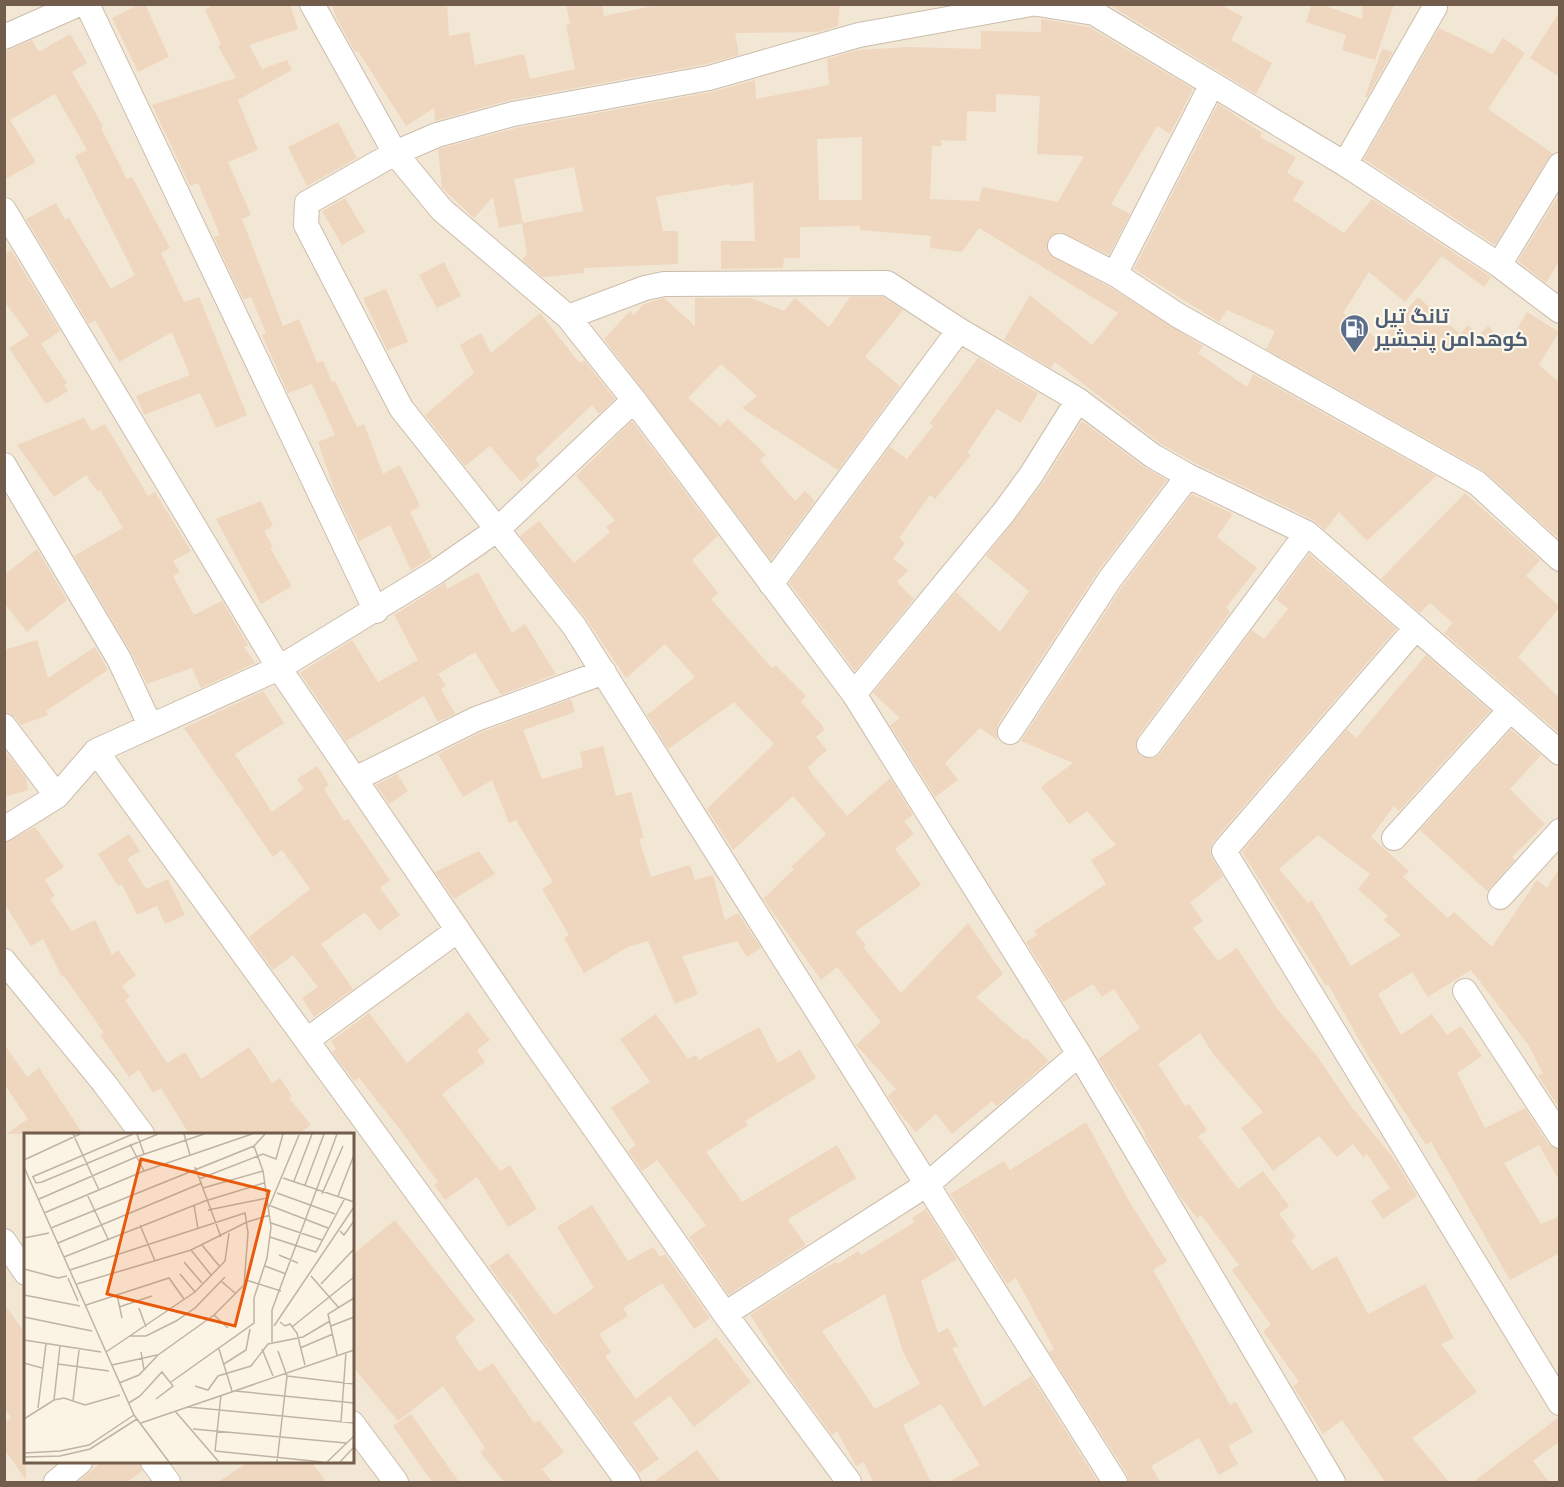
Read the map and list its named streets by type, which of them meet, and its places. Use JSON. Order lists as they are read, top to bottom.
{
  "places": {
    "fuel station": ["تانگ تیل کوهدامن پنجشیر"]
  }
}
